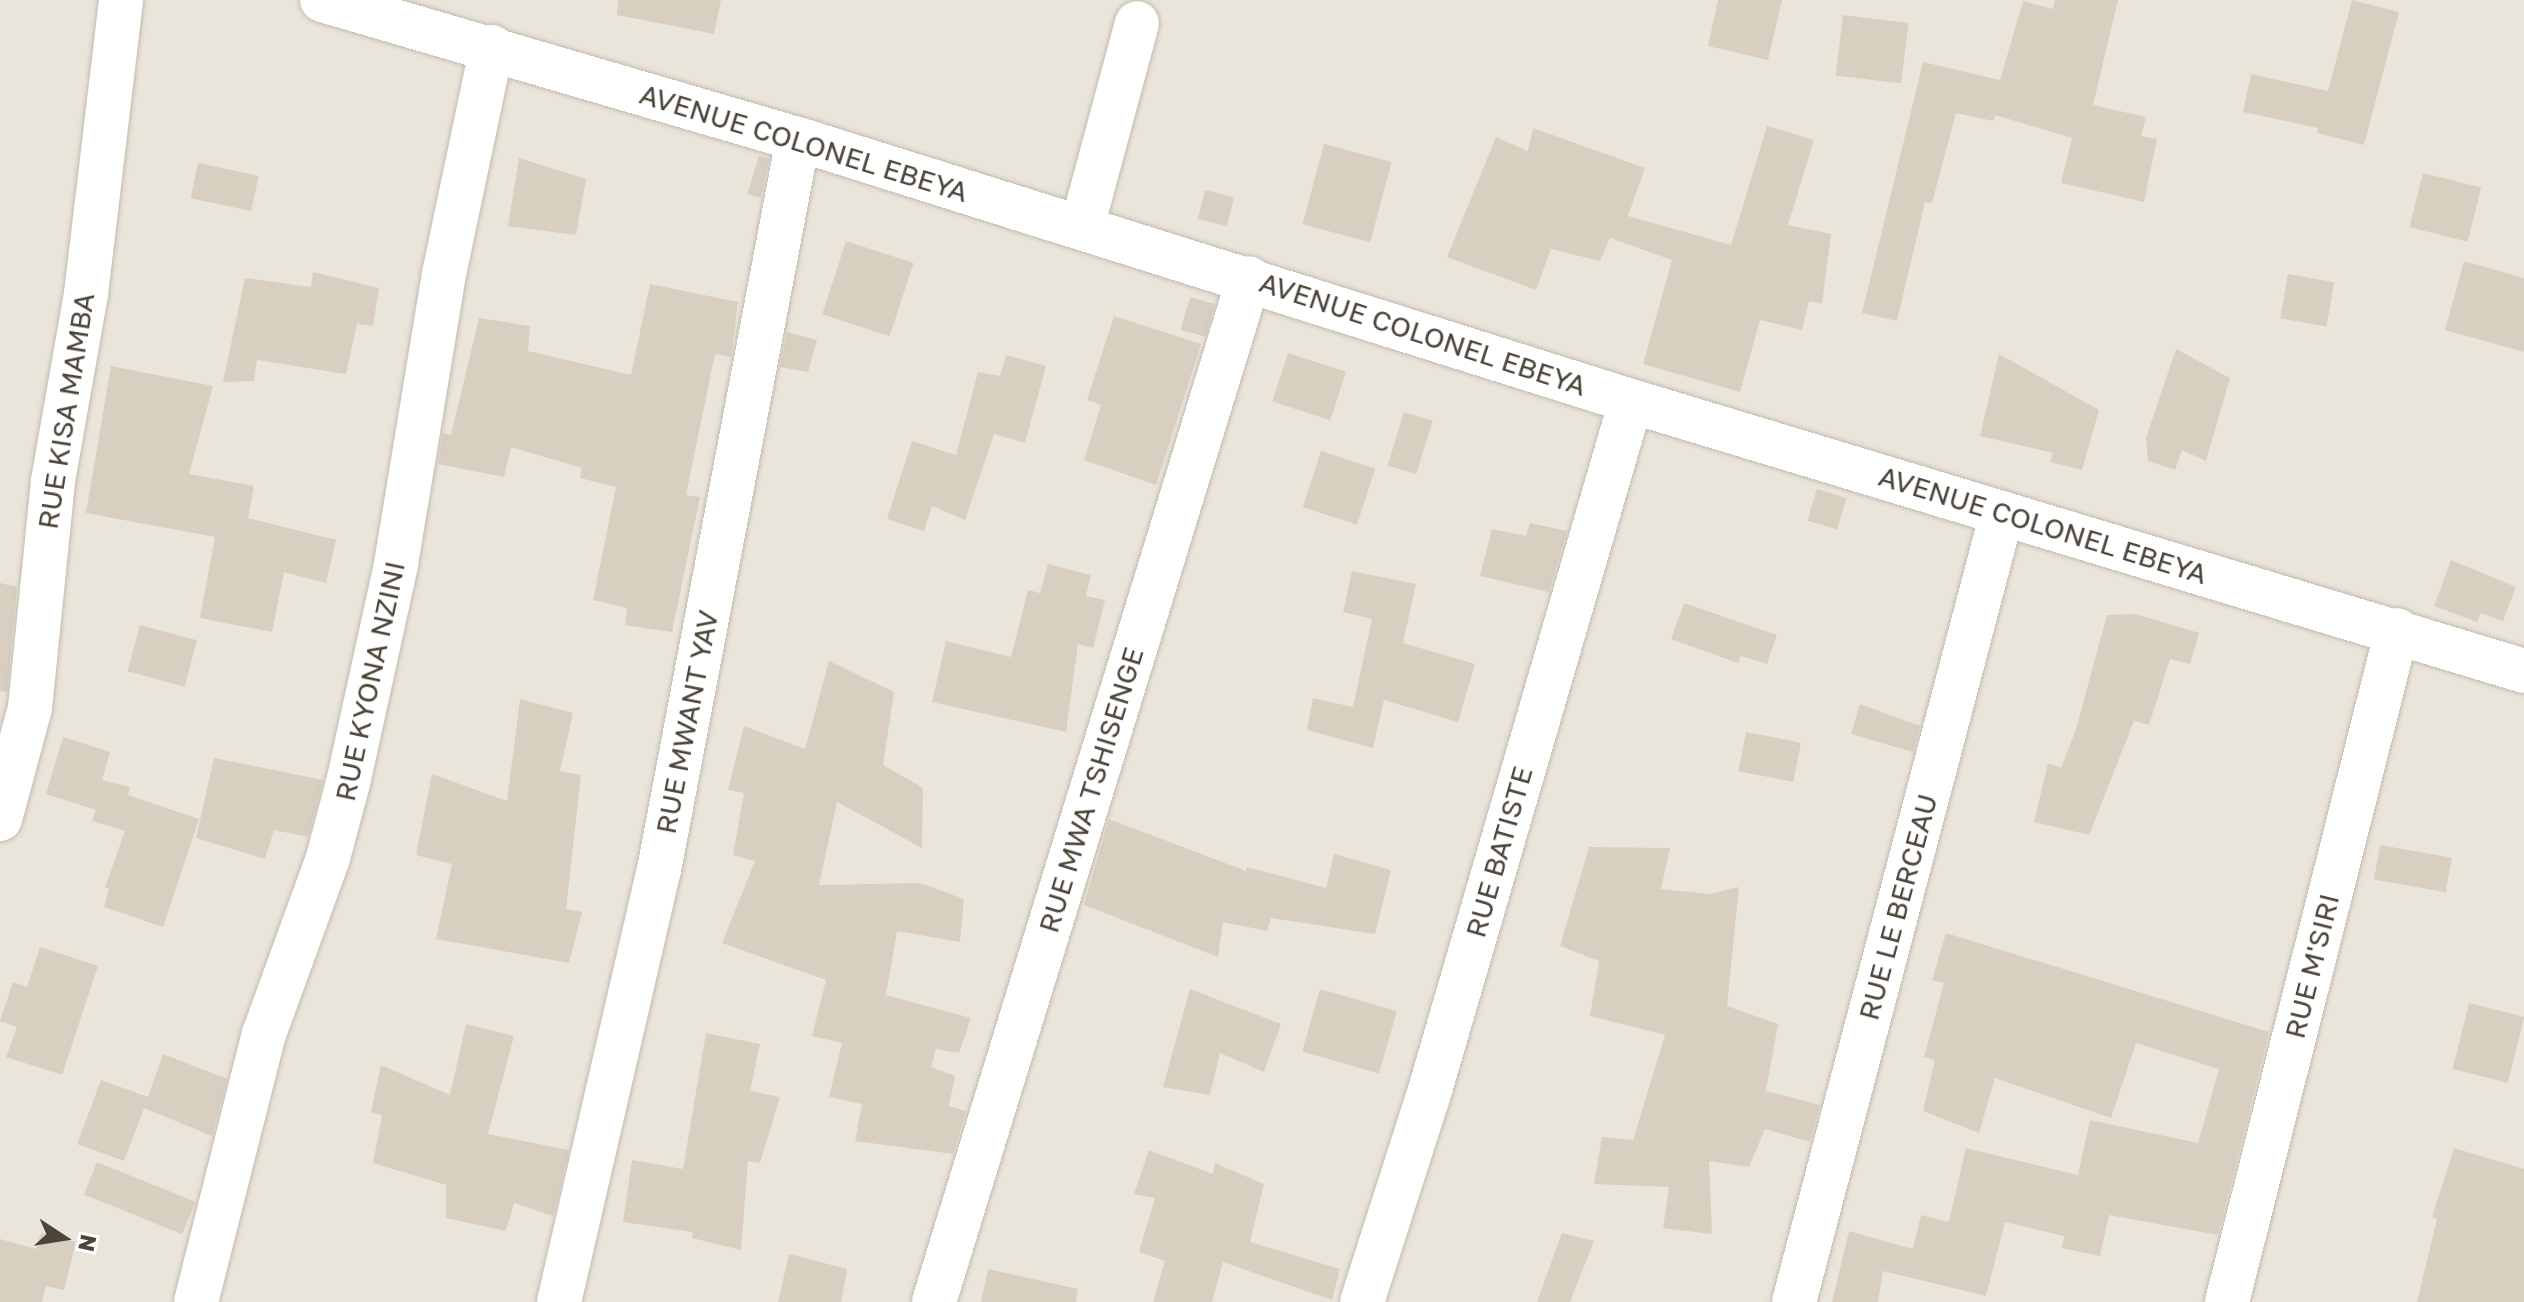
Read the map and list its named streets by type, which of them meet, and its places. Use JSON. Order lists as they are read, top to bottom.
{
  "streets": {
    "street": [
      "AVENUE COLONEL EBEYA",
      "RUE KISA MAMBA",
      "RUE KYONA NZINI",
      "RUE MWANT YAV",
      "RUE MWA TSHISENGE",
      "RUE BATISTE",
      "RUE LE BERCEAU",
      "RUE M'SIRI"
    ]
  },
  "crossings": [
    ["AVENUE COLONEL EBEYA", "RUE KYONA NZINI"],
    ["AVENUE COLONEL EBEYA", "RUE MWANT YAV"],
    ["AVENUE COLONEL EBEYA", "RUE MWA TSHISENGE"],
    ["AVENUE COLONEL EBEYA", "RUE BATISTE"],
    ["AVENUE COLONEL EBEYA", "RUE LE BERCEAU"],
    ["AVENUE COLONEL EBEYA", "RUE M'SIRI"]
  ],
  "north": "right"
}
